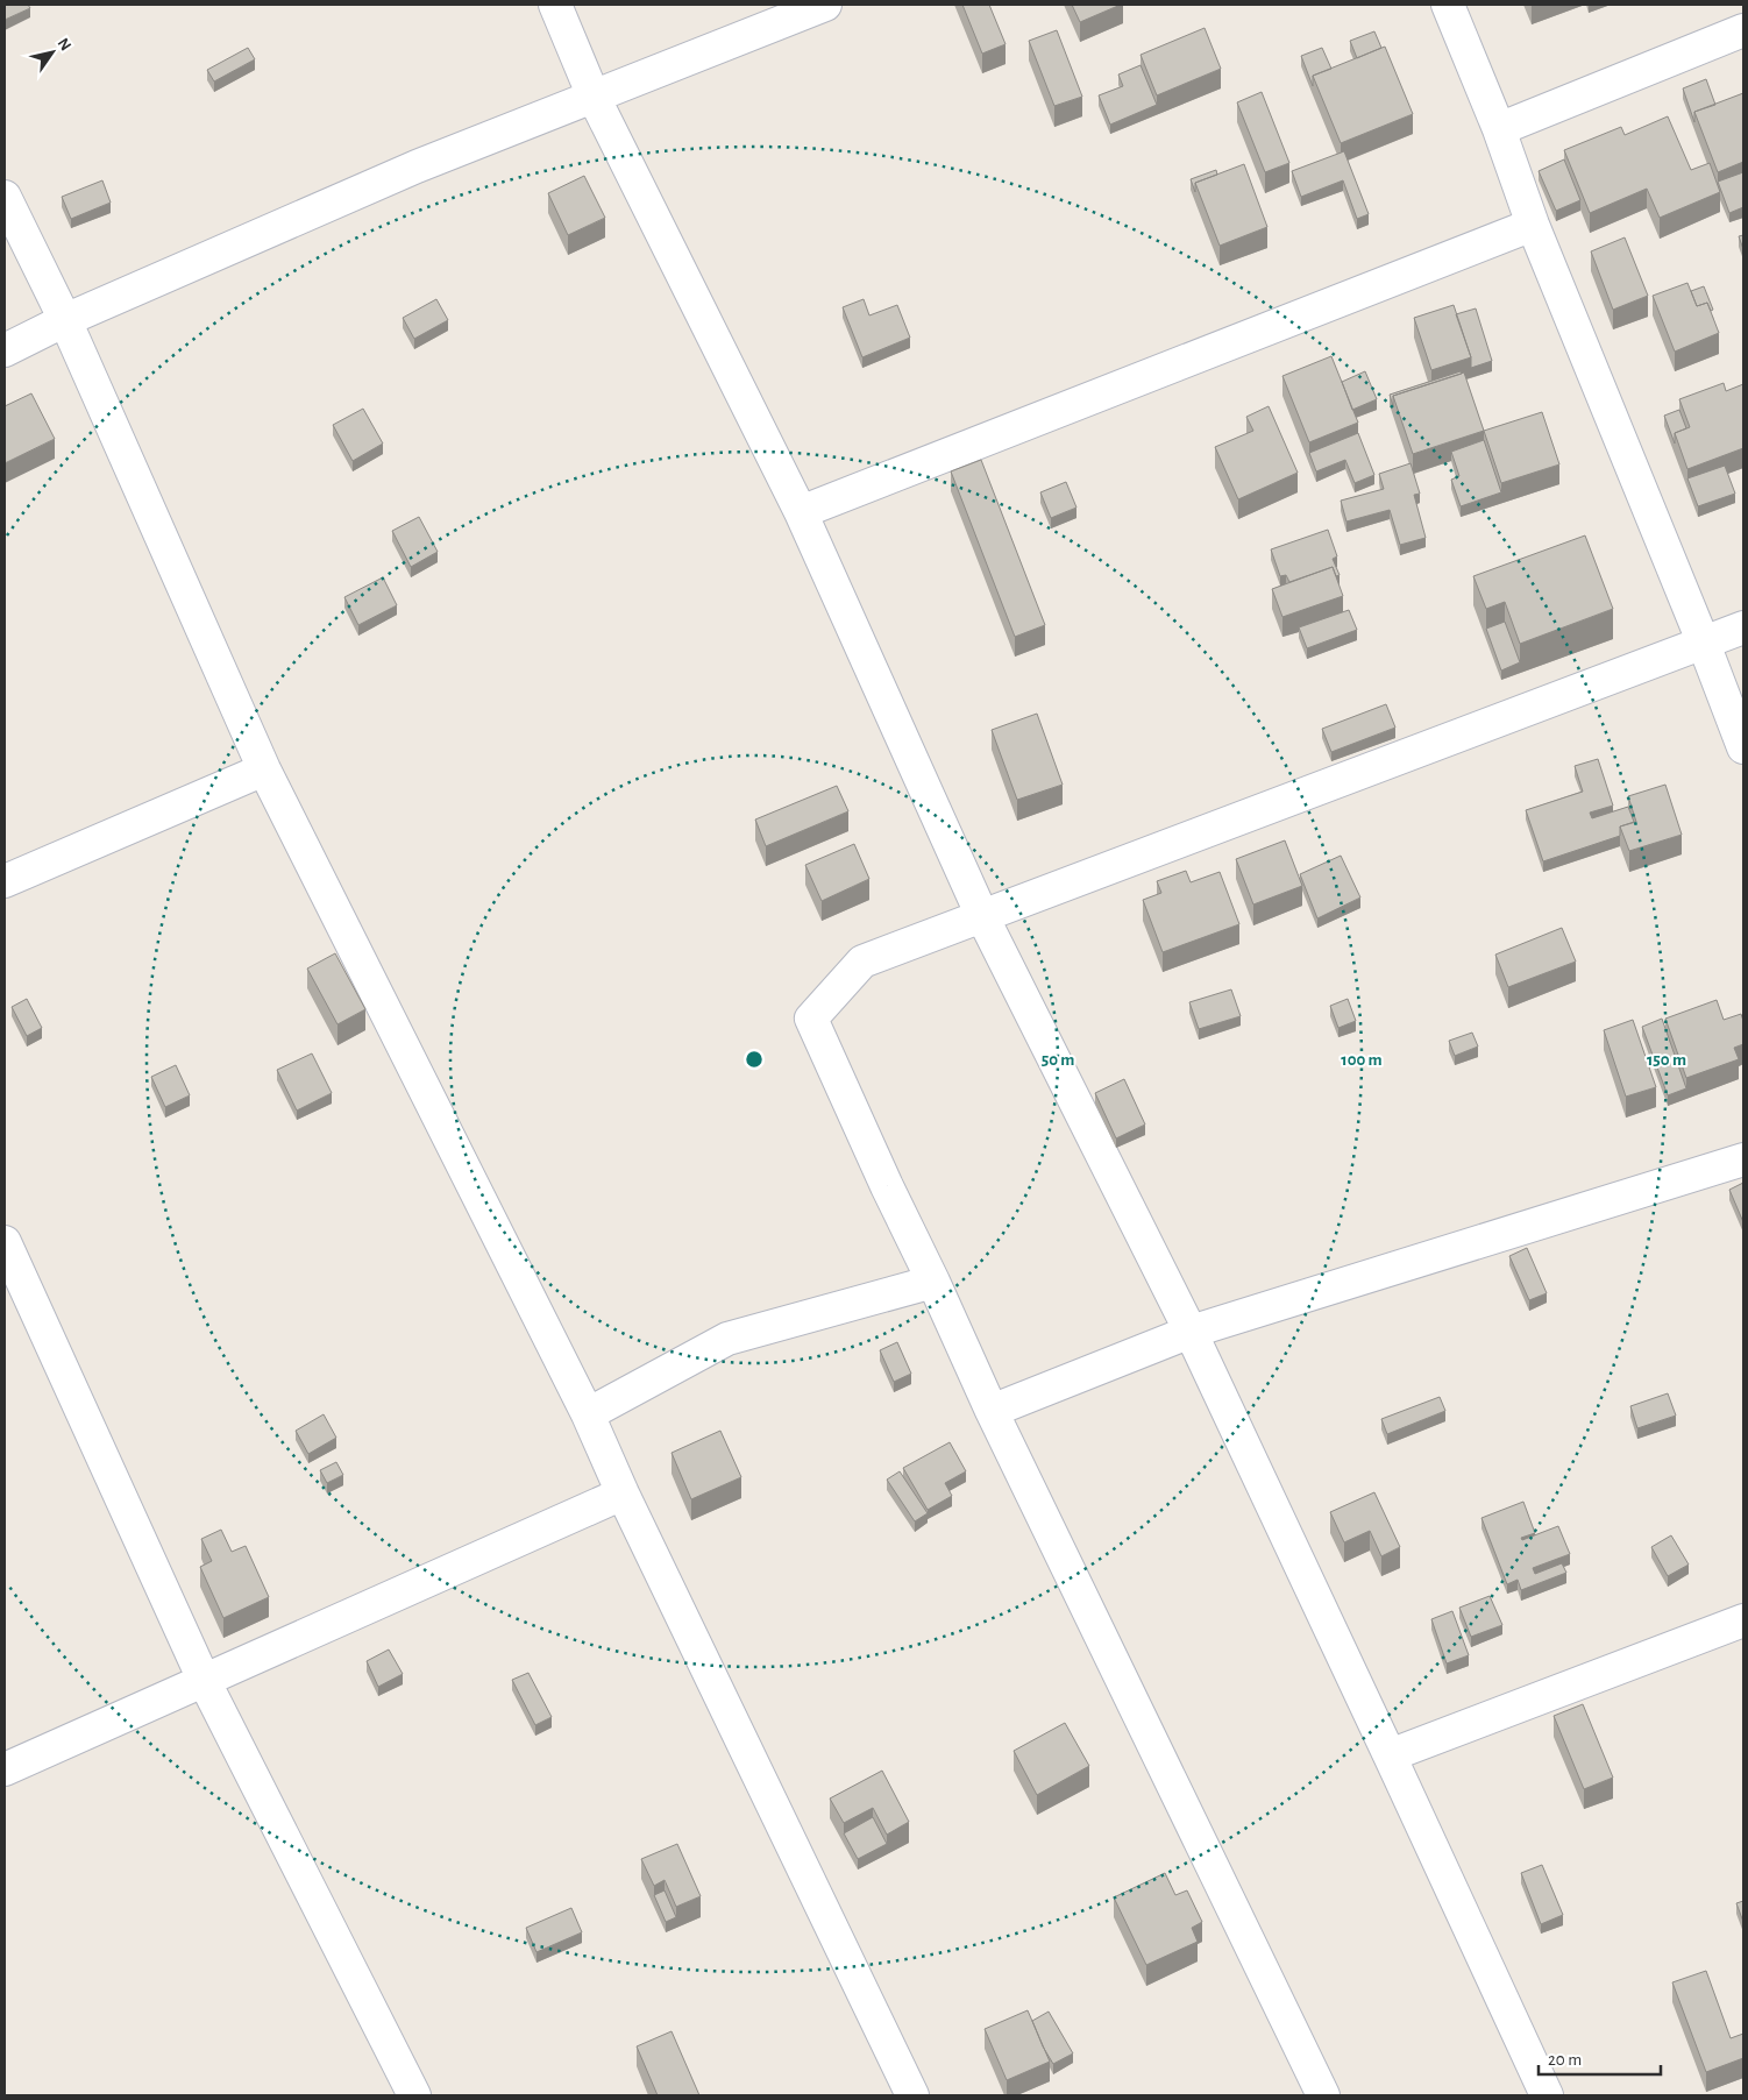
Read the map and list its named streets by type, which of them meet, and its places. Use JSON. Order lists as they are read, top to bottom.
{
  "scale_bar": "20 m",
  "north": "top right",
  "rings": ["50 m", "100 m", "150 m"]
}
